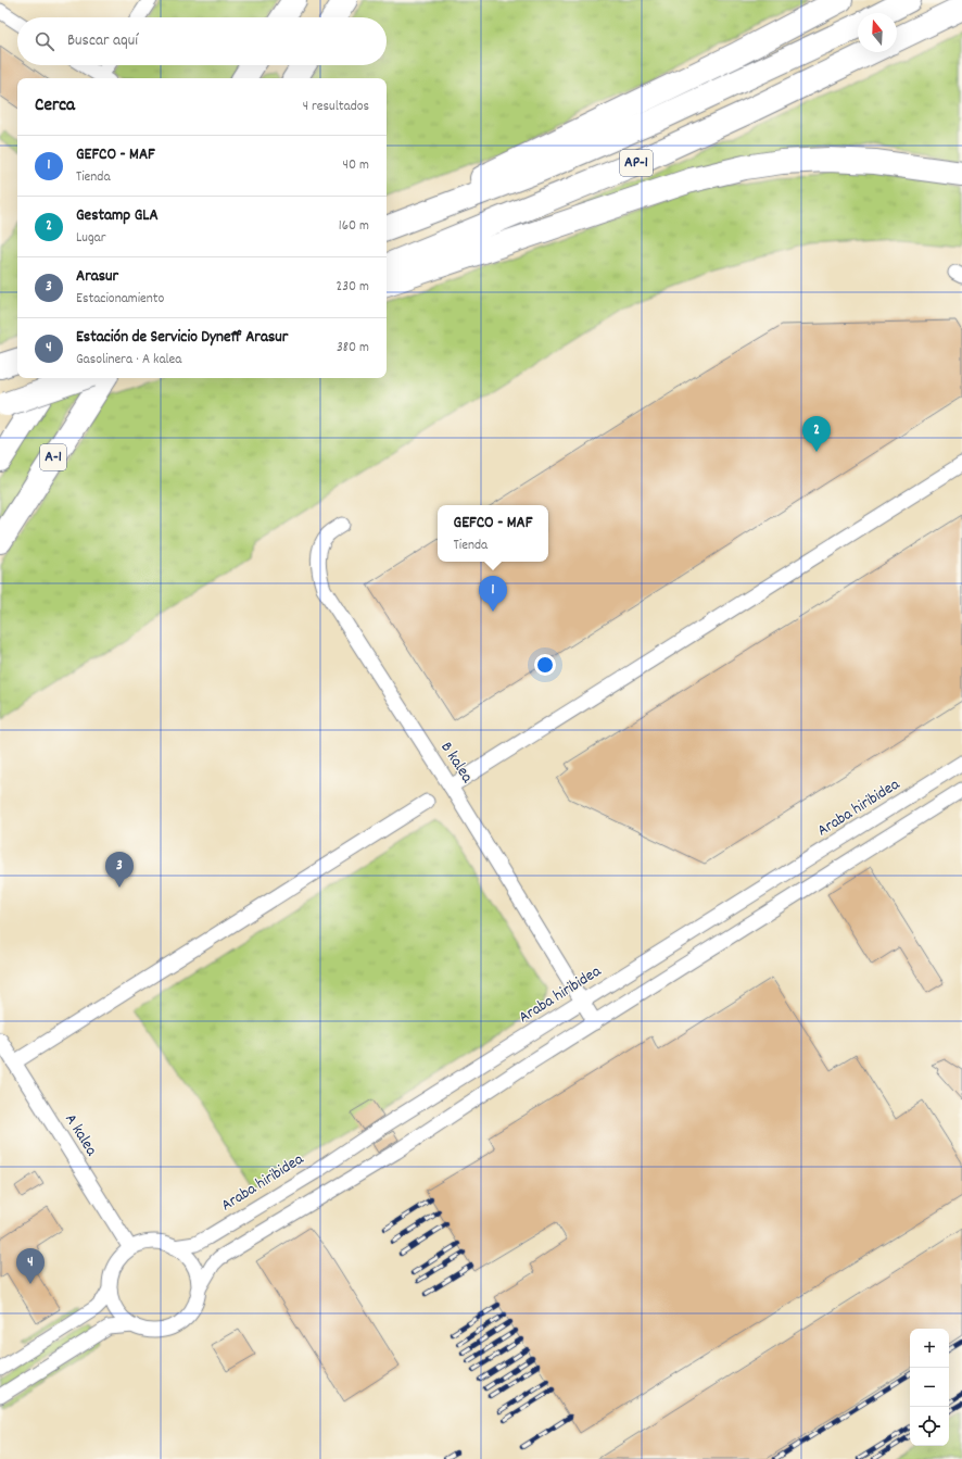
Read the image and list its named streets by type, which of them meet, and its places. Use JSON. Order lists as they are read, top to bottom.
{
  "streets": {
    "highway": ["AP-1", "A-1"],
    "street": ["B kalea", "Araba hiribidea", "A kalea"]
  },
  "crossings": [
    ["B kalea", "Araba hiribidea"],
    ["Araba hiribidea", "A kalea"]
  ],
  "north": "top",
  "page": {
    "search": "Buscar aquí",
    "heading": ["Cerca", "4 resultados"],
    "list": [
      {
        "mark": "1",
        "name": "GEFCO - MAF",
        "note": "Tienda",
        "value": "40 m"
      },
      {
        "mark": "2",
        "name": "Gestamp GLA",
        "note": "Lugar",
        "value": "160 m"
      },
      {
        "mark": "3",
        "name": "Arasur",
        "note": "Estacionamiento",
        "value": "230 m"
      },
      {
        "mark": "4",
        "name": "Estación de Servicio Dyneff Arasur",
        "note": "Gasolinera · A kalea",
        "value": "380 m"
      }
    ],
    "pins": [
      "2",
      "1",
      "3",
      "4"
    ],
    "popup": ["GEFCO - MAF", "Tienda"],
    "map_buttons": ["+", "−"]
  }
}
